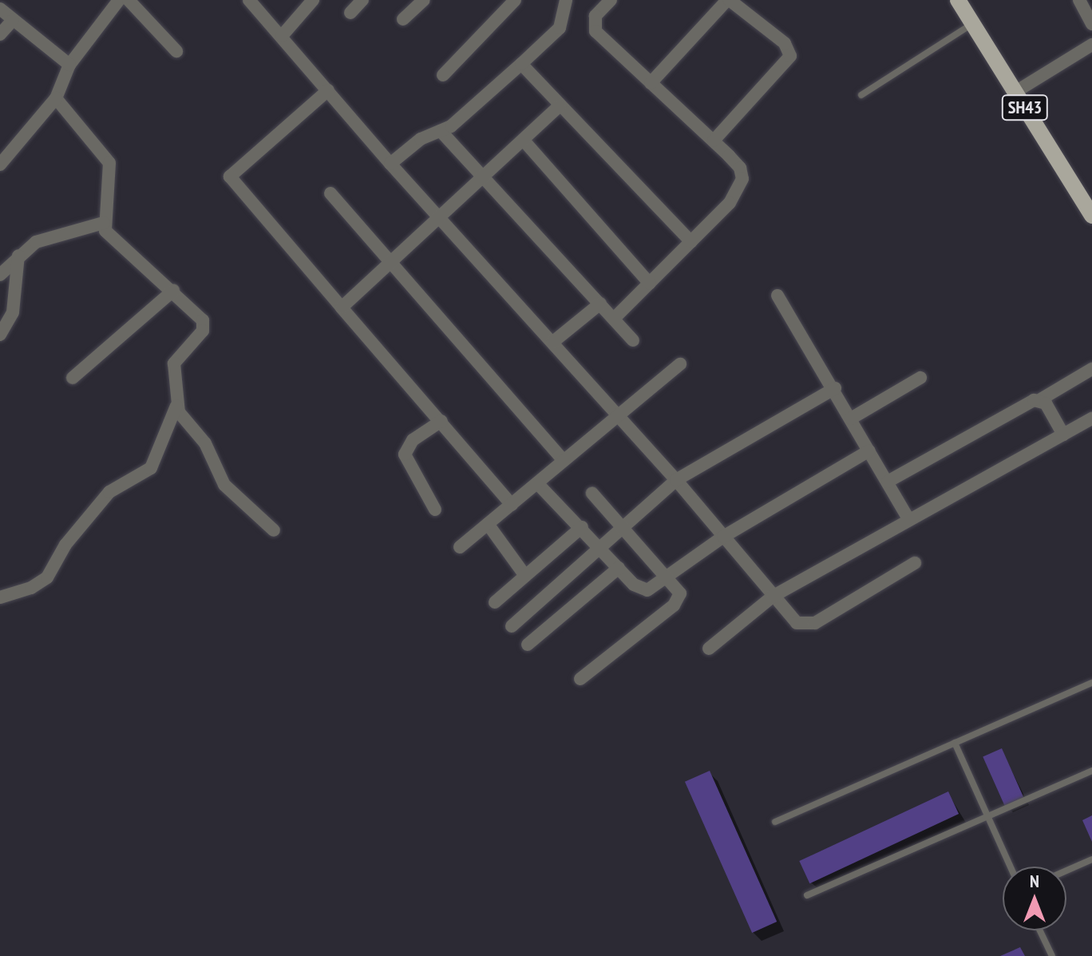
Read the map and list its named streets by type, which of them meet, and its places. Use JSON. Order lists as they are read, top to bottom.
{
  "streets": {
    "main road": ["SH43"]
  },
  "north": "top"
}
